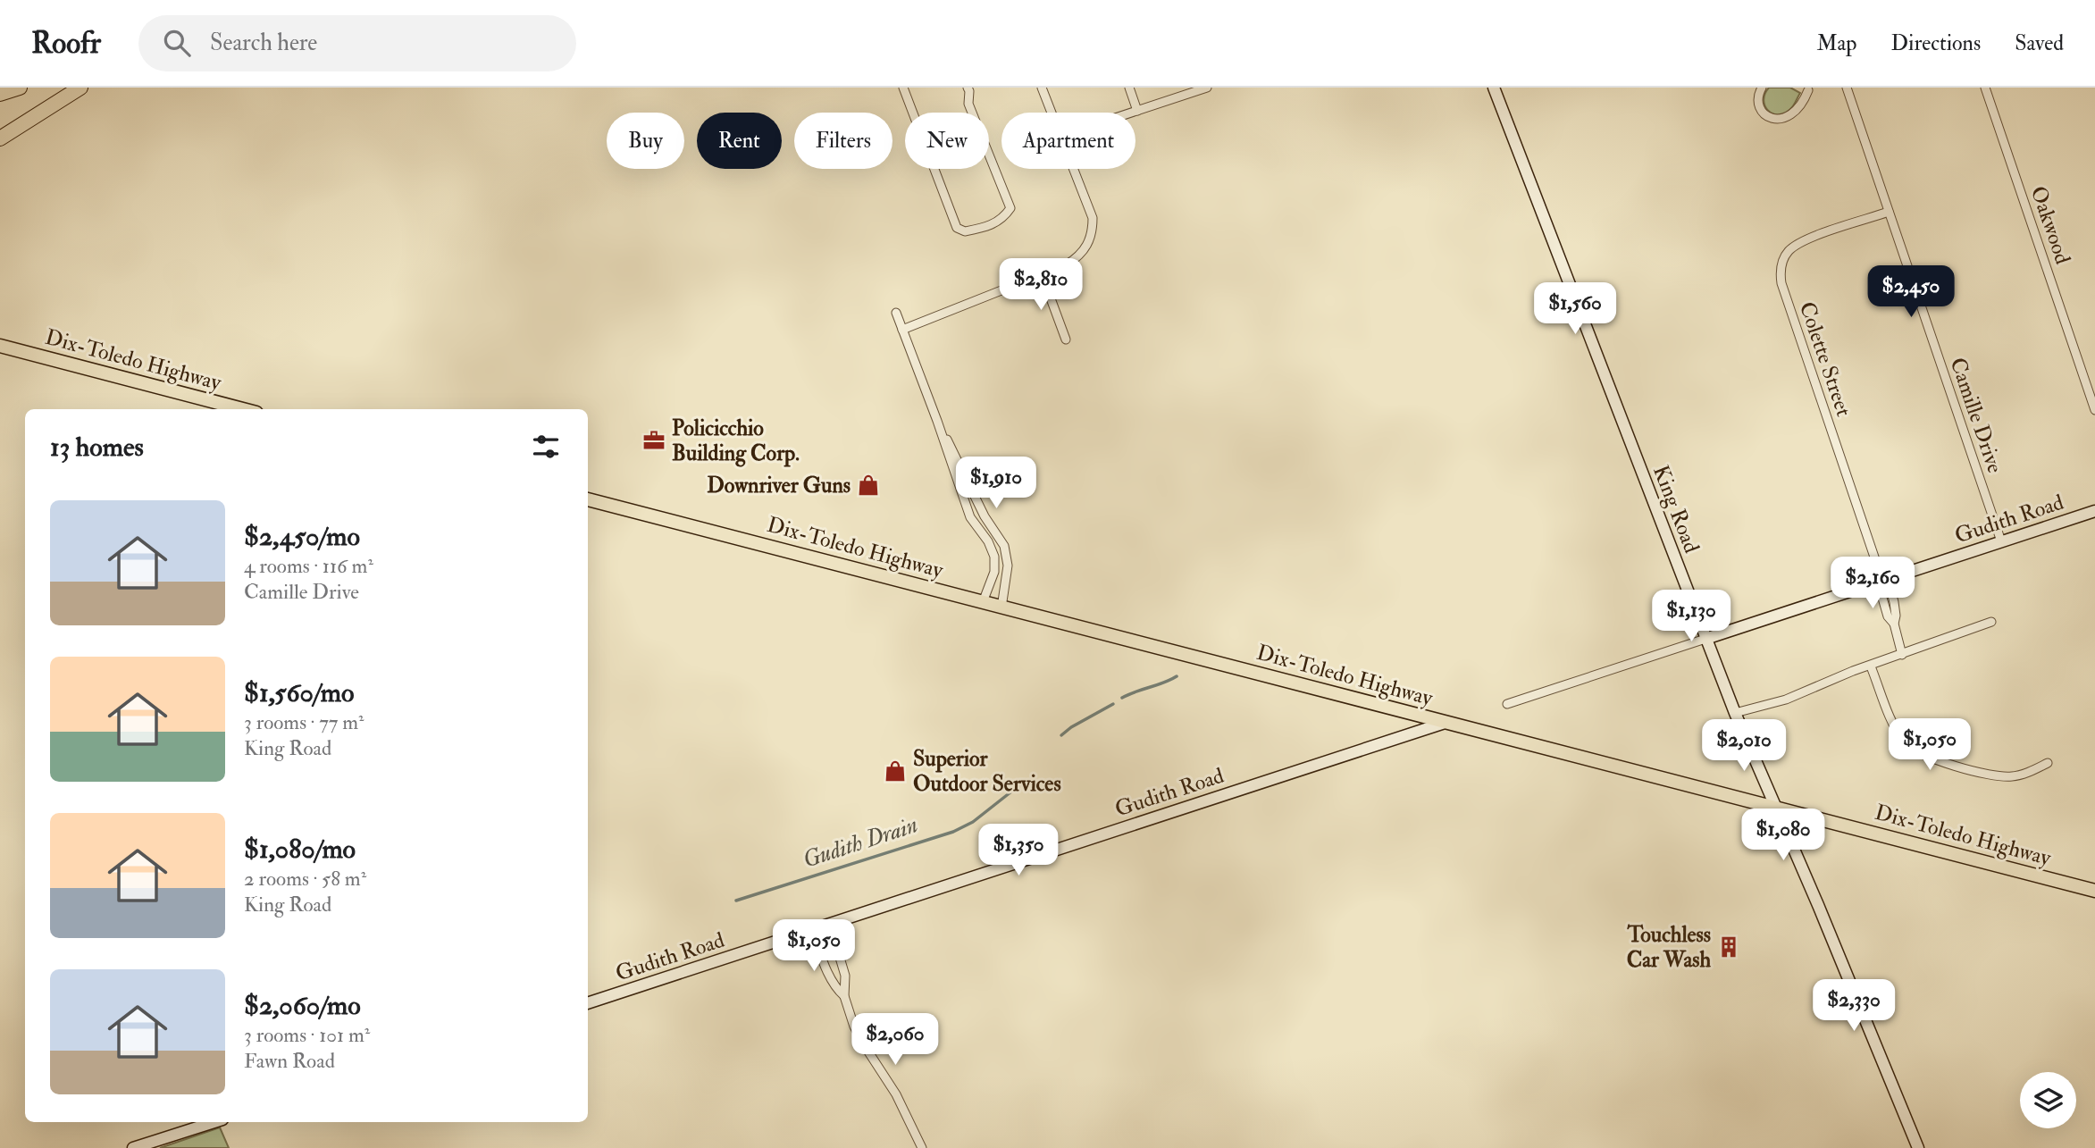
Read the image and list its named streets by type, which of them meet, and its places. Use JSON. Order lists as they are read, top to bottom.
{
  "streets": {
    "main road": ["Dix-Toledo Highway"],
    "street": [
      "Oakwood",
      "Colette Street",
      "Camille Drive",
      "King Road",
      "Gudith Road"
    ]
  },
  "crossings": [
    ["Colette Street", "Camille Drive"],
    ["Colette Street", "Gudith Road"],
    ["Dix-Toledo Highway", "King Road"],
    ["Dix-Toledo Highway", "Gudith Road"],
    ["Camille Drive", "Gudith Road"],
    ["King Road", "Gudith Road"]
  ],
  "water": ["Gudith Drain"],
  "places": {
    "office": ["Policicchio Building Corp."],
    "shop": ["Downriver Guns", "Superior Outdoor Services"],
    "building": ["Touchless Car Wash"]
  },
  "page": {
    "header": "Roofr",
    "search": "Search here",
    "nav": ["Map", "Directions", "Saved"],
    "chip": [
      "Buy",
      "Rent",
      "Filters",
      "New",
      "Apartment"
    ],
    "price": [
      "$2,810",
      "$2,450",
      "$1,560",
      "$1,910",
      "$2,160",
      "$1,130",
      "$1,050",
      "$2,010",
      "$1,080",
      "$1,350",
      "$1,050",
      "$2,330",
      "$2,060"
    ],
    "heading": "13 homes",
    "list": [
      {
        "name": "$2,450/mo",
        "note": "4 rooms · 116 m² · Camille Drive"
      },
      {
        "name": "$1,560/mo",
        "note": "3 rooms · 77 m² · King Road"
      },
      {
        "name": "$1,080/mo",
        "note": "2 rooms · 58 m² · King Road"
      },
      {
        "name": "$2,060/mo",
        "note": "3 rooms · 101 m² · Fawn Road"
      }
    ]
  }
}
